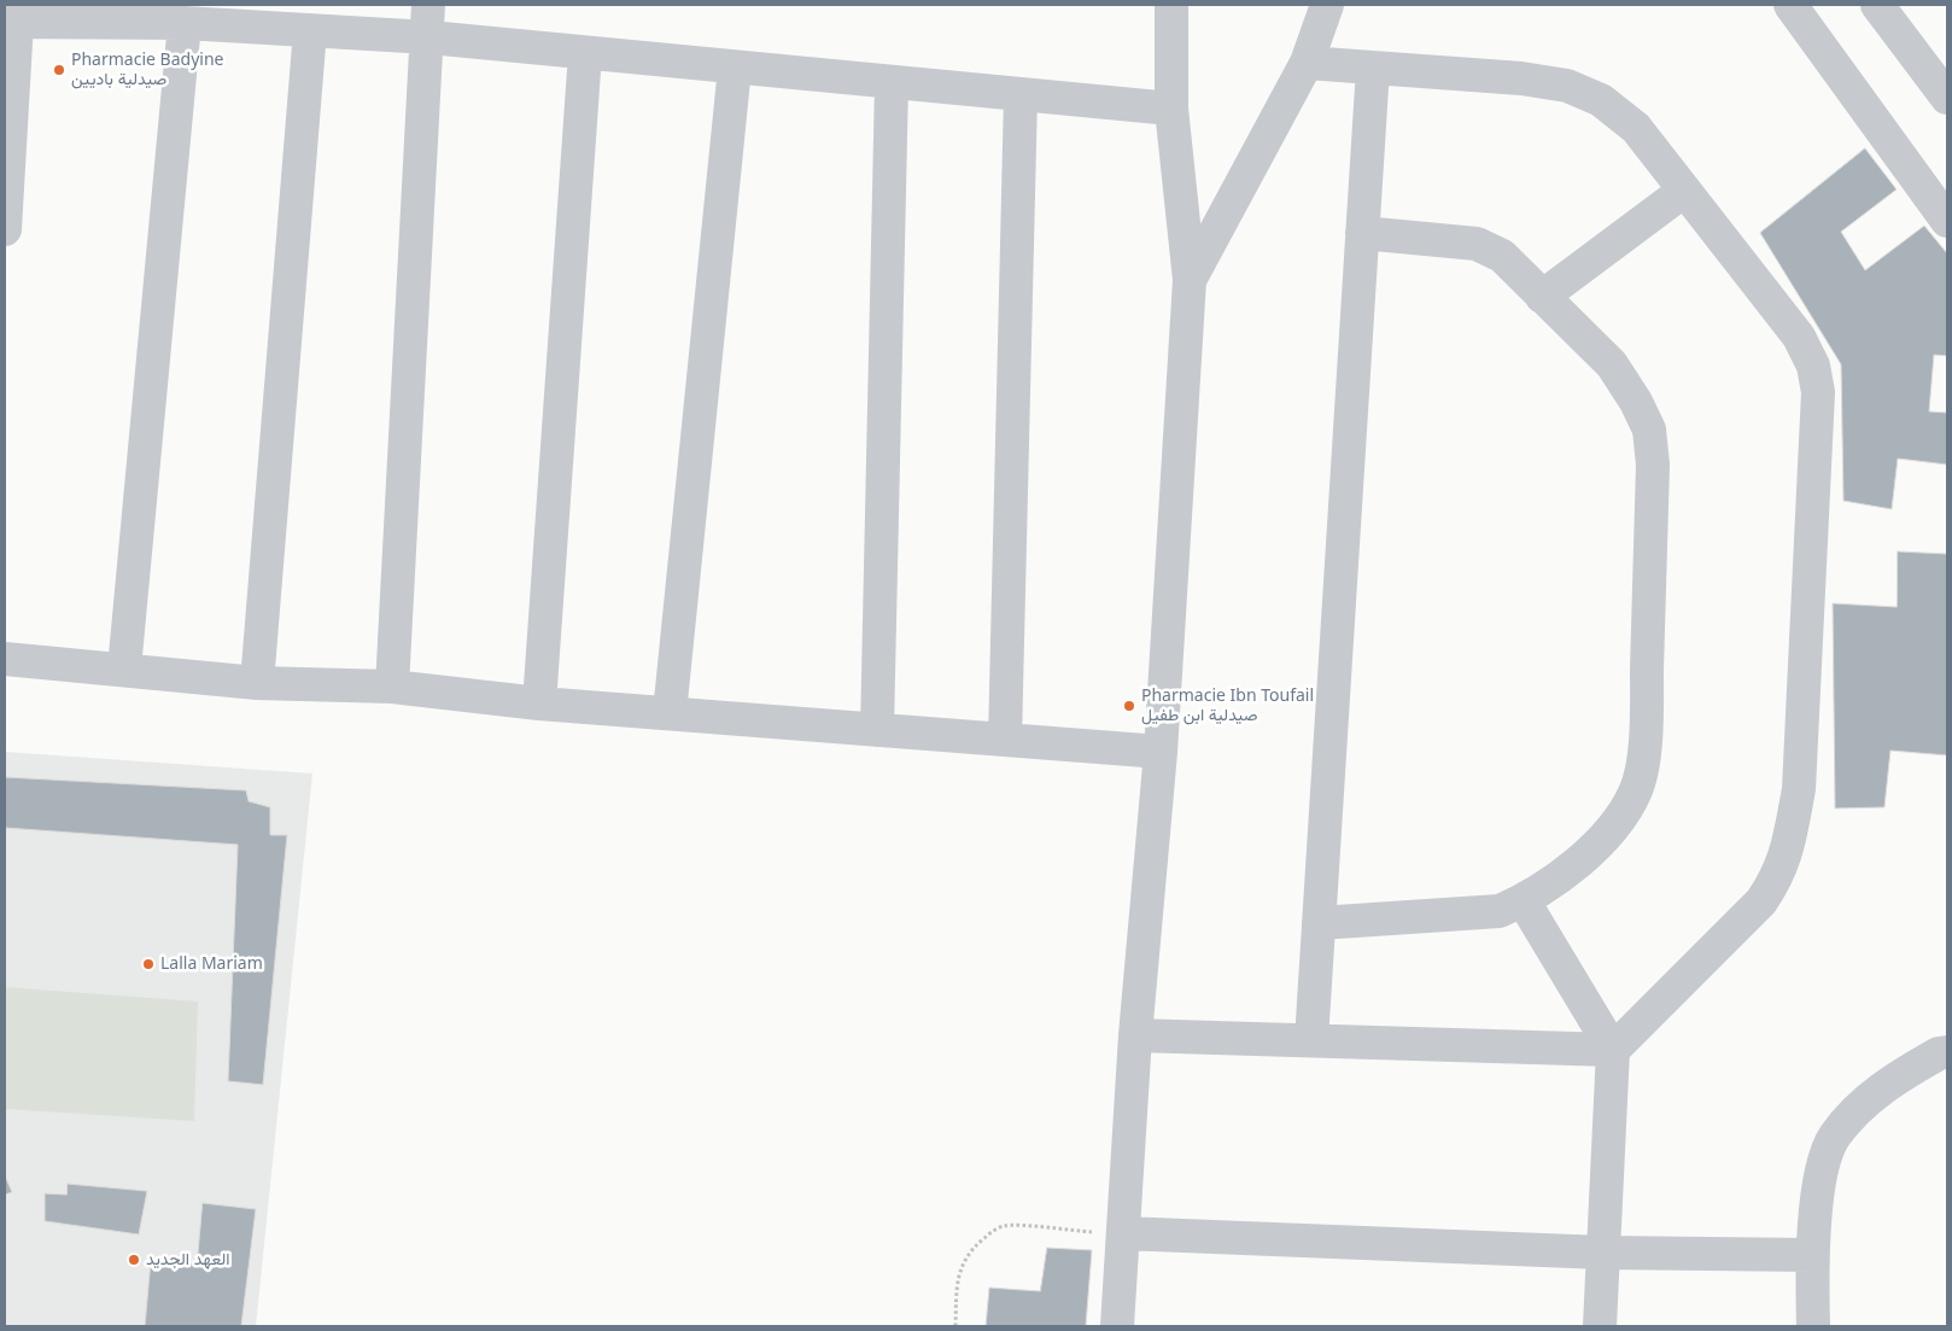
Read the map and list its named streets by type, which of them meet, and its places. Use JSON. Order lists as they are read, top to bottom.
{
  "places": [
    "Pharmacie Badyine صيدلية باديين",
    "Pharmacie Ibn Toufail صيدلية ابن طفيل",
    "Lalla Mariam",
    "العهد الجديد"
  ]
}
